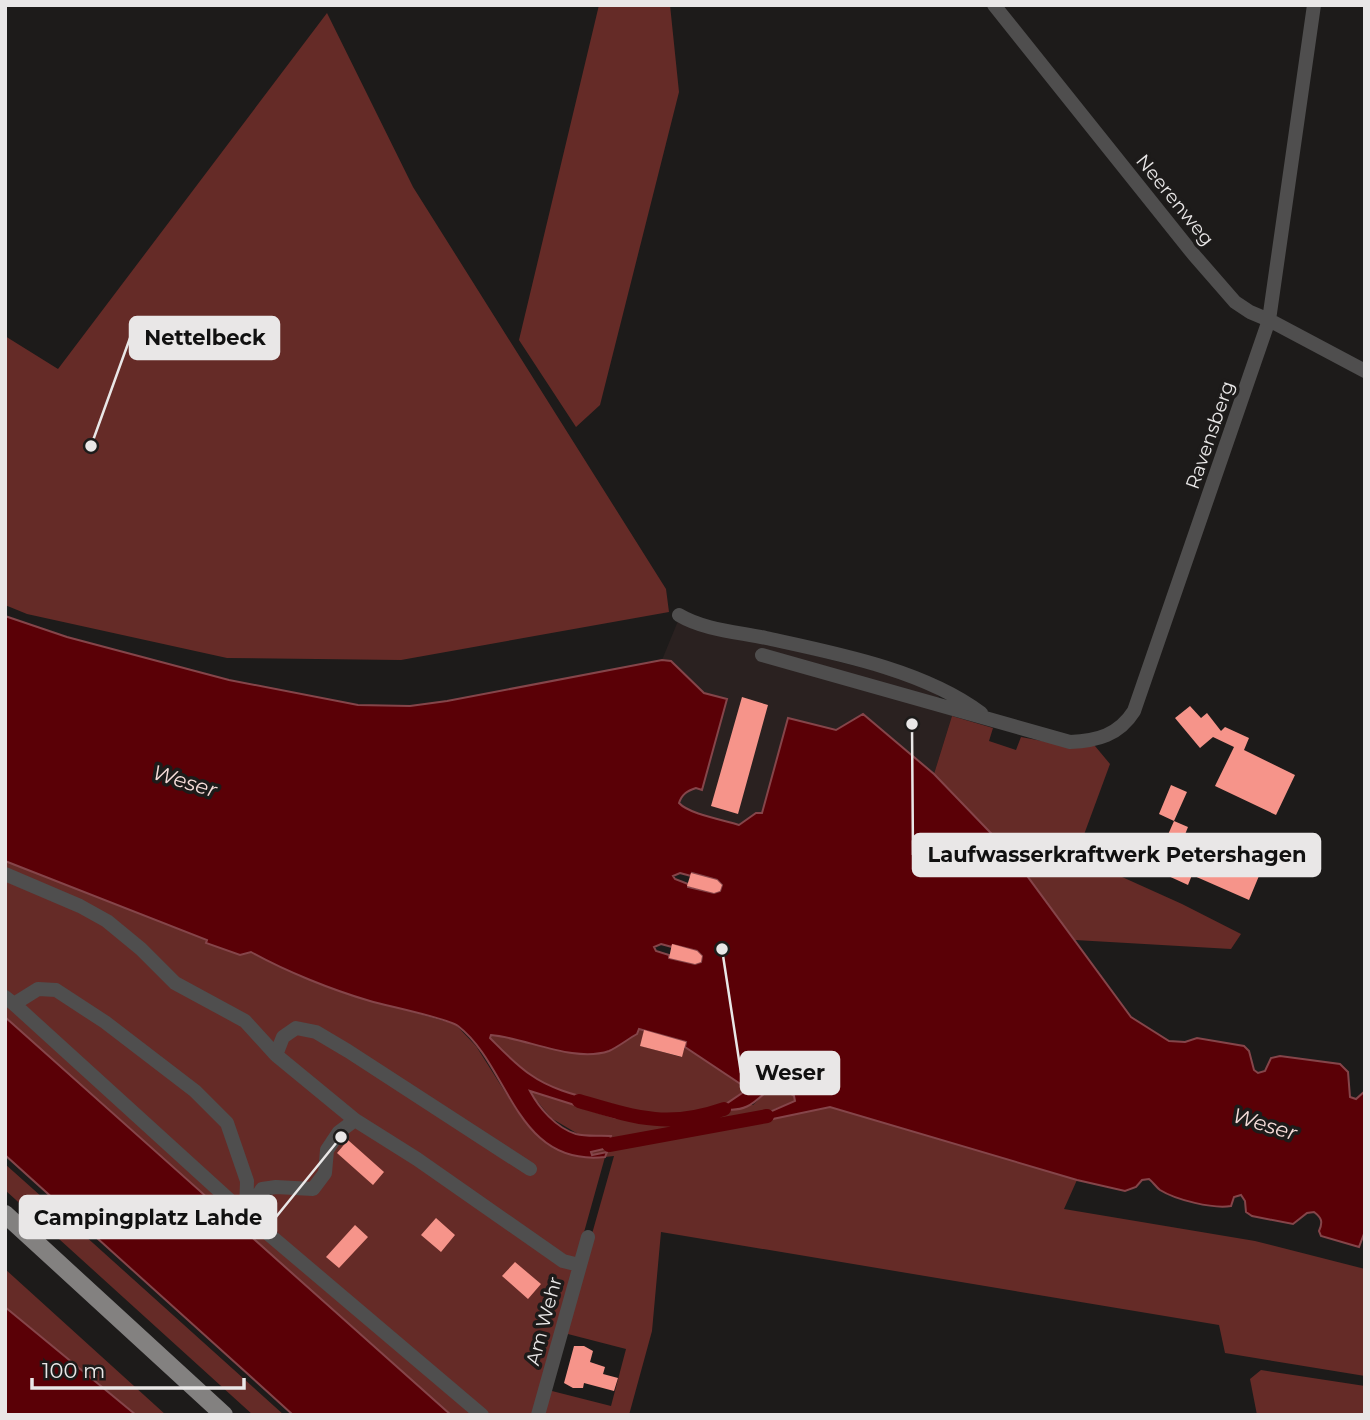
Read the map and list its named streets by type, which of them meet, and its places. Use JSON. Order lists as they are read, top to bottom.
{
  "streets": {
    "street": ["Neerenweg", "Ravensberg", "Am Wehr"]
  },
  "crossings": [
    ["Neerenweg", "Ravensberg"]
  ],
  "water": ["Weser"],
  "places": [
    "Nettelbeck",
    "Laufwasserkraftwerk Petershagen",
    "Weser",
    "Campingplatz Lahde"
  ],
  "scale_bar": "100 m"
}
